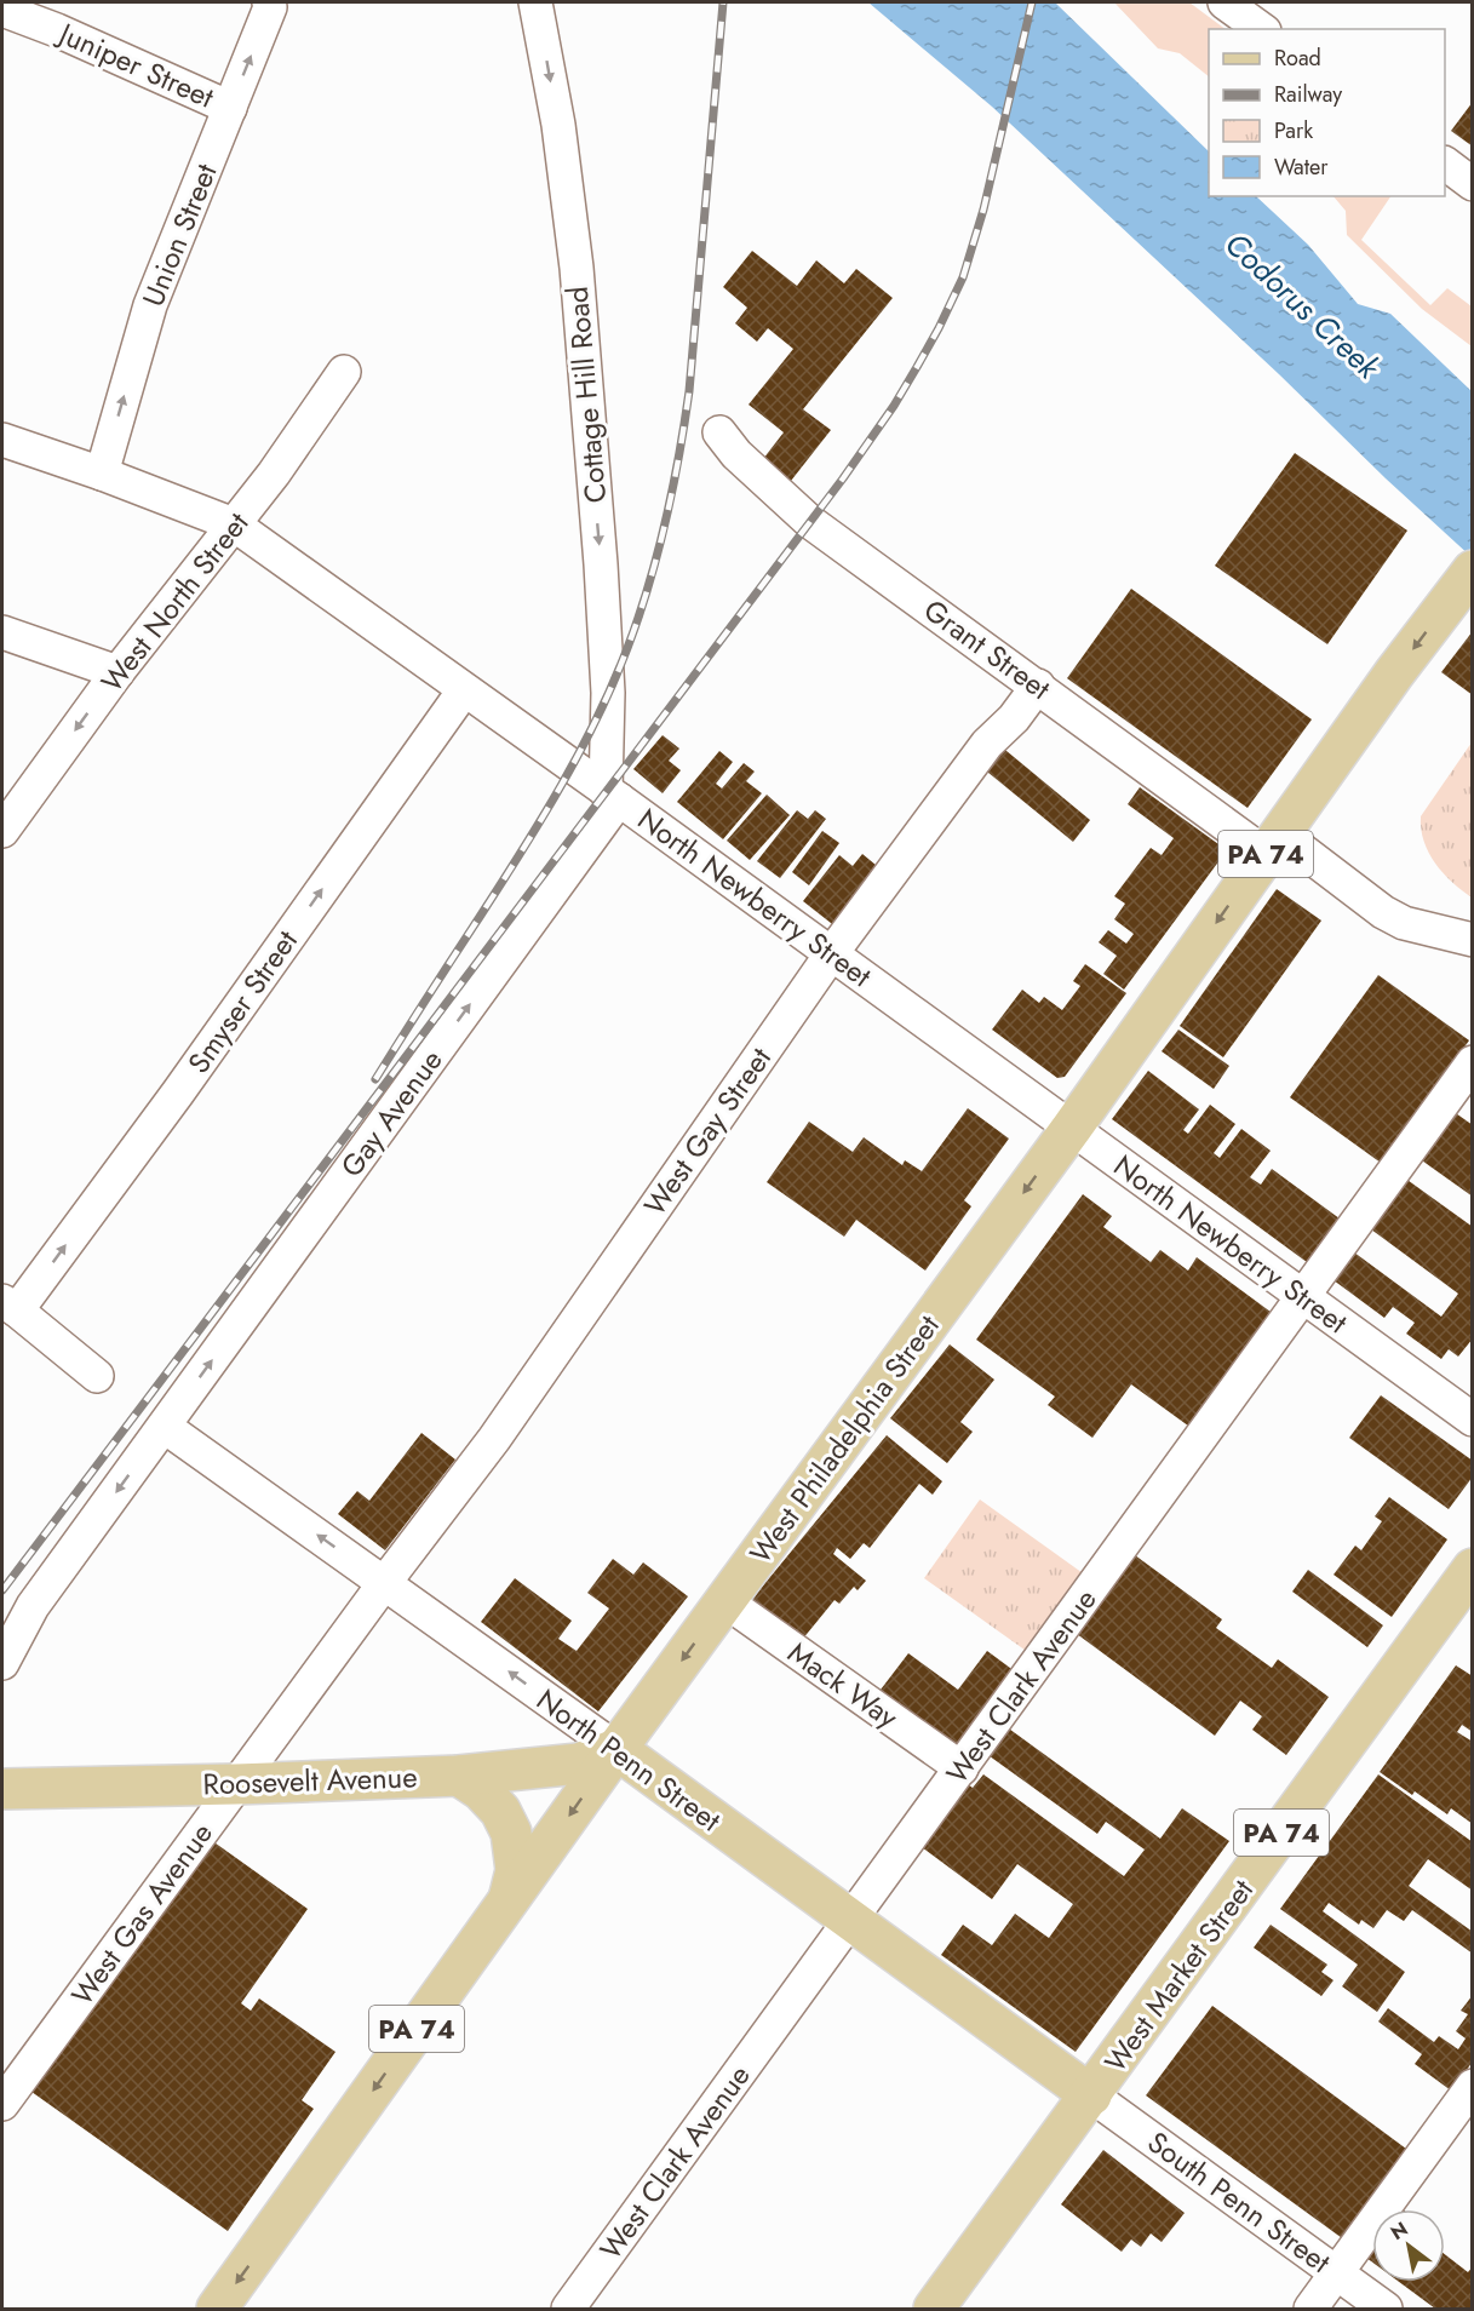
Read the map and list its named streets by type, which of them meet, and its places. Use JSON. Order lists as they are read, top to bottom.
{
  "streets": {
    "main road": [
      "PA 74",
      "West Philadelphia Street",
      "North Penn Street",
      "Roosevelt Avenue",
      "West Market Street"
    ],
    "street": [
      "Juniper Street",
      "Union Street",
      "Cottage Hill Road",
      "West North Street",
      "Grant Street",
      "North Newberry Street",
      "Smyser Street",
      "Gay Avenue",
      "West Gay Street",
      "Mack Way",
      "West Clark Avenue",
      "West Gas Avenue",
      "South Penn Street"
    ]
  },
  "crossings": [
    ["Juniper Street", "Union Street"],
    ["Union Street", "North Newberry Street"],
    ["Cottage Hill Road", "North Newberry Street"],
    ["Cottage Hill Road", "Gay Avenue"],
    ["West North Street", "North Newberry Street"],
    ["Grant Street", "West Gay Street"],
    ["Grant Street", "West Philadelphia Street"],
    ["North Newberry Street", "Smyser Street"],
    ["North Newberry Street", "Gay Avenue"],
    ["North Newberry Street", "West Gay Street"],
    ["North Newberry Street", "West Philadelphia Street"],
    ["North Newberry Street", "West Clark Avenue"],
    ["Gay Avenue", "North Penn Street"],
    ["West Gay Street", "North Penn Street"],
    ["West Gay Street", "West Gas Avenue"],
    ["West Philadelphia Street", "Mack Way"],
    ["West Philadelphia Street", "North Penn Street"],
    ["West Philadelphia Street", "Roosevelt Avenue"],
    ["Mack Way", "West Clark Avenue"],
    ["West Clark Avenue", "North Penn Street"],
    ["North Penn Street", "Roosevelt Avenue"],
    ["North Penn Street", "West Gas Avenue"],
    ["North Penn Street", "West Market Street"],
    ["North Penn Street", "South Penn Street"],
    ["Roosevelt Avenue", "West Gas Avenue"],
    ["West Market Street", "South Penn Street"]
  ],
  "one_way": [
    "Union Street",
    "Cottage Hill Road",
    "Smyser Street",
    "West Philadelphia Street",
    "North Penn Street"
  ],
  "water": ["Codorus Creek"],
  "legend": [
    "Road",
    "Railway",
    "Park",
    "Water"
  ],
  "north": "top left"
}
